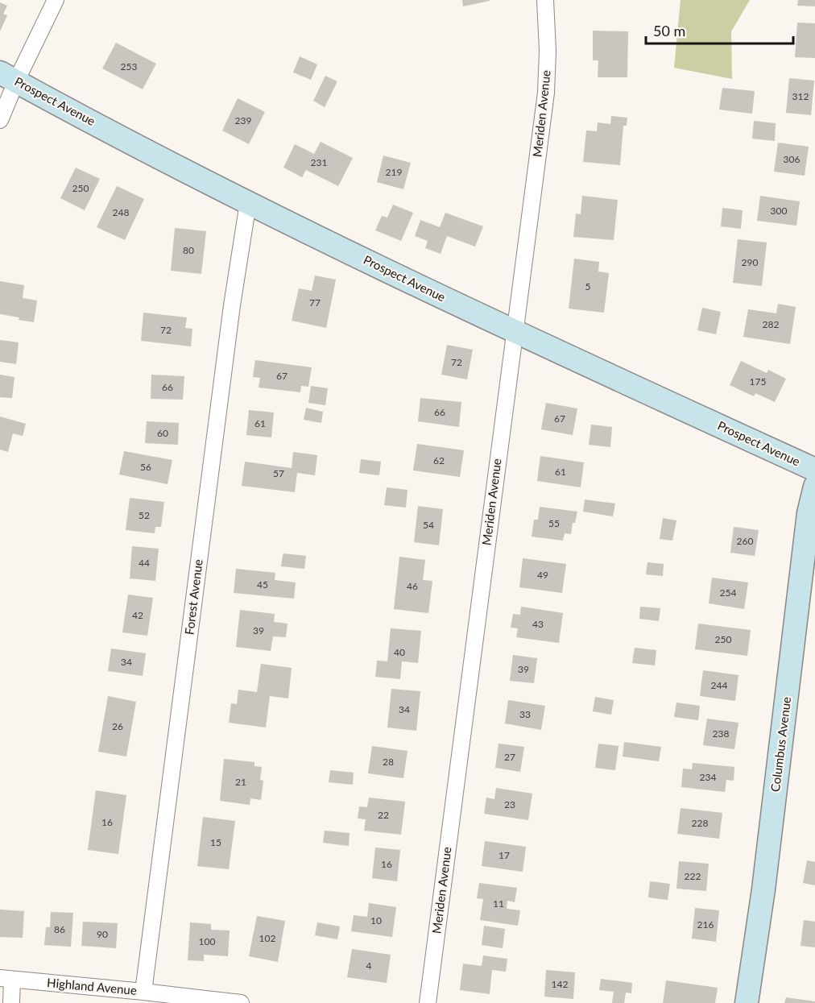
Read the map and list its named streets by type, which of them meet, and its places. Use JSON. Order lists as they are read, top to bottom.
{
  "streets": {
    "street": [
      "Prospect Avenue",
      "Meriden Avenue",
      "Forest Avenue",
      "Columbus Avenue",
      "Highland Avenue"
    ]
  },
  "crossings": [
    ["Prospect Avenue", "Meriden Avenue"],
    ["Prospect Avenue", "Forest Avenue"],
    ["Forest Avenue", "Highland Avenue"]
  ],
  "house_numbers": [
    "253",
    "312",
    "239",
    "306",
    "231",
    "219",
    "250",
    "300",
    "248",
    "80",
    "290",
    "5",
    "77",
    "282",
    "72",
    "72",
    "67",
    "175",
    "66",
    "66",
    "67",
    "61",
    "60",
    "62",
    "56",
    "61",
    "57",
    "52",
    "55",
    "54",
    "260",
    "44",
    "49",
    "45",
    "46",
    "254",
    "42",
    "43",
    "39",
    "250",
    "40",
    "34",
    "39",
    "244",
    "34",
    "33",
    "26",
    "238",
    "27",
    "28",
    "234",
    "21",
    "23",
    "22",
    "16",
    "228",
    "15",
    "17",
    "16",
    "222",
    "11",
    "10",
    "216",
    "86",
    "90",
    "102",
    "100",
    "4",
    "142"
  ],
  "scale_bar": "50 m"
}
